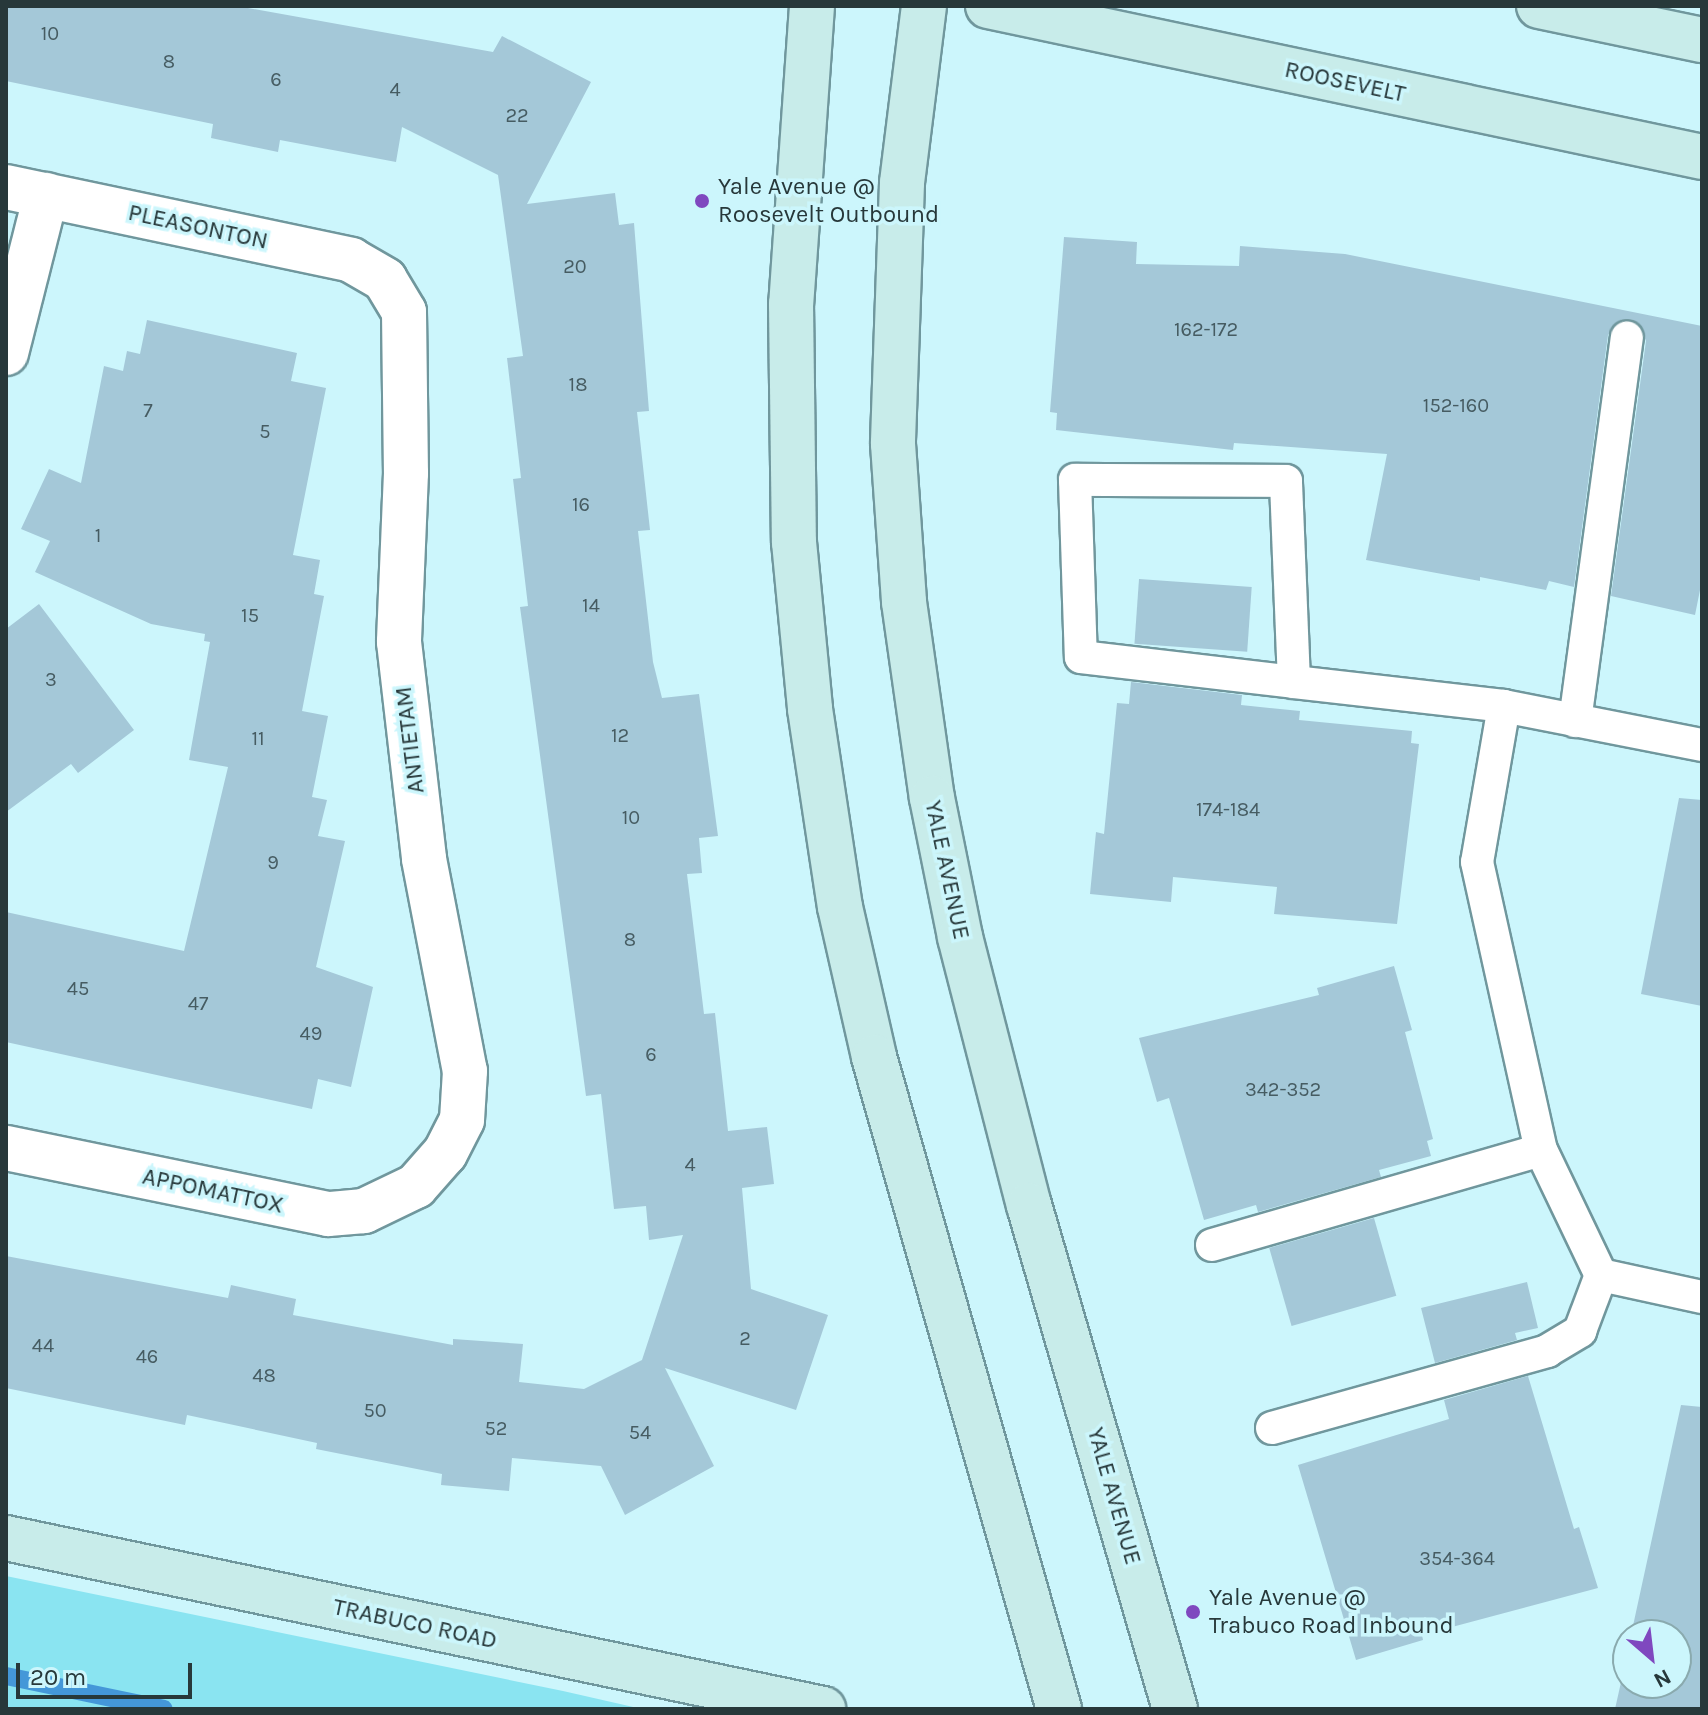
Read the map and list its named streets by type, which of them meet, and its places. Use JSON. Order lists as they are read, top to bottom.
{
  "streets": {
    "main road": ["ROOSEVELT", "YALE AVENUE", "TRABUCO ROAD"],
    "street": ["PLEASONTON", "ANTIETAM", "APPOMATTOX"]
  },
  "crossings": [
    ["PLEASONTON", "ANTIETAM"],
    ["ANTIETAM", "APPOMATTOX"]
  ],
  "places": ["Yale Avenue @ Roosevelt Outbound", "Yale Avenue @ Trabuco Road Inbound"],
  "house_numbers": [
    "10",
    "8",
    "6",
    "4",
    "22",
    "20",
    "162-172",
    "18",
    "152-160",
    "7",
    "5",
    "16",
    "1",
    "14",
    "15",
    "3",
    "12",
    "11",
    "174-184",
    "10",
    "9",
    "8",
    "45",
    "47",
    "49",
    "6",
    "342-352",
    "4",
    "2",
    "44",
    "46",
    "48",
    "50",
    "52",
    "54",
    "354-364"
  ],
  "scale_bar": "20 m",
  "north": "bottom right"
}
